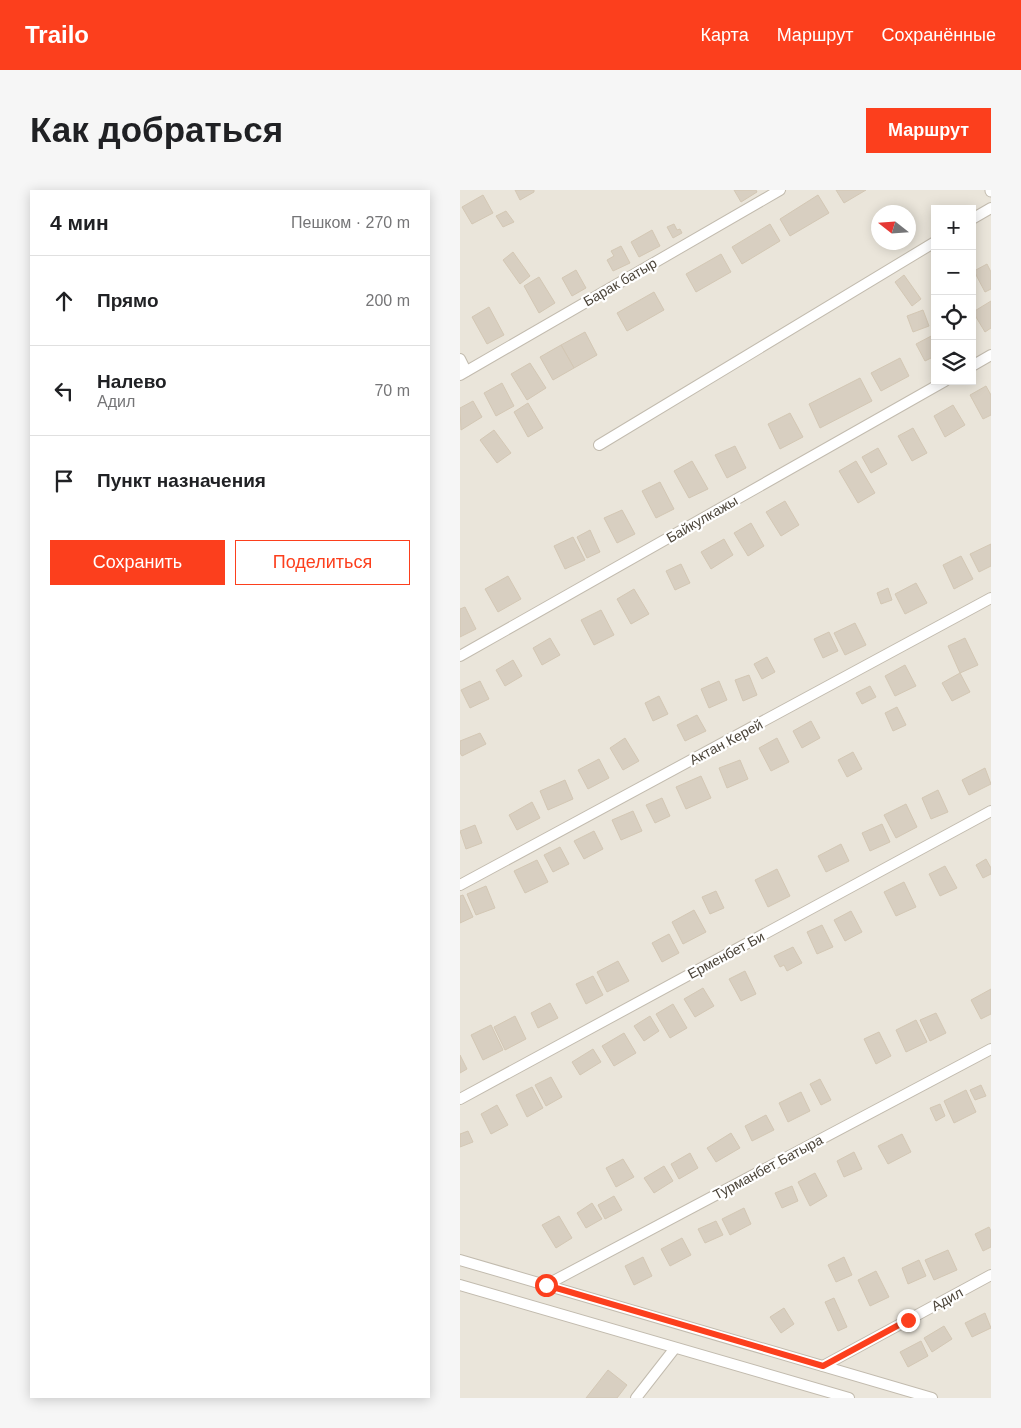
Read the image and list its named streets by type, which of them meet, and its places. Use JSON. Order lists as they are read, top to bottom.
{
  "streets": {
    "street": [
      "Барак батыр",
      "Байкулкажы",
      "Актан Керей",
      "Ерменбет Би",
      "Турманбет Батыра",
      "Адил"
    ]
  },
  "north": "left",
  "page": {
    "header": "Trailo",
    "nav": ["Карта", "Маршрут", "Сохранённые"],
    "buttons": [
      "Маршрут",
      ["Сохранить", "Поделиться"]
    ],
    "title": "Как добраться",
    "heading": ["4 мин", "Пешком · 270 m"],
    "map_buttons": ["+", "−"],
    "list": [
      ["Прямо", "200 m"],
      ["Налево", "Адил", "70 m"],
      "Пункт назначения"
    ]
  }
}
